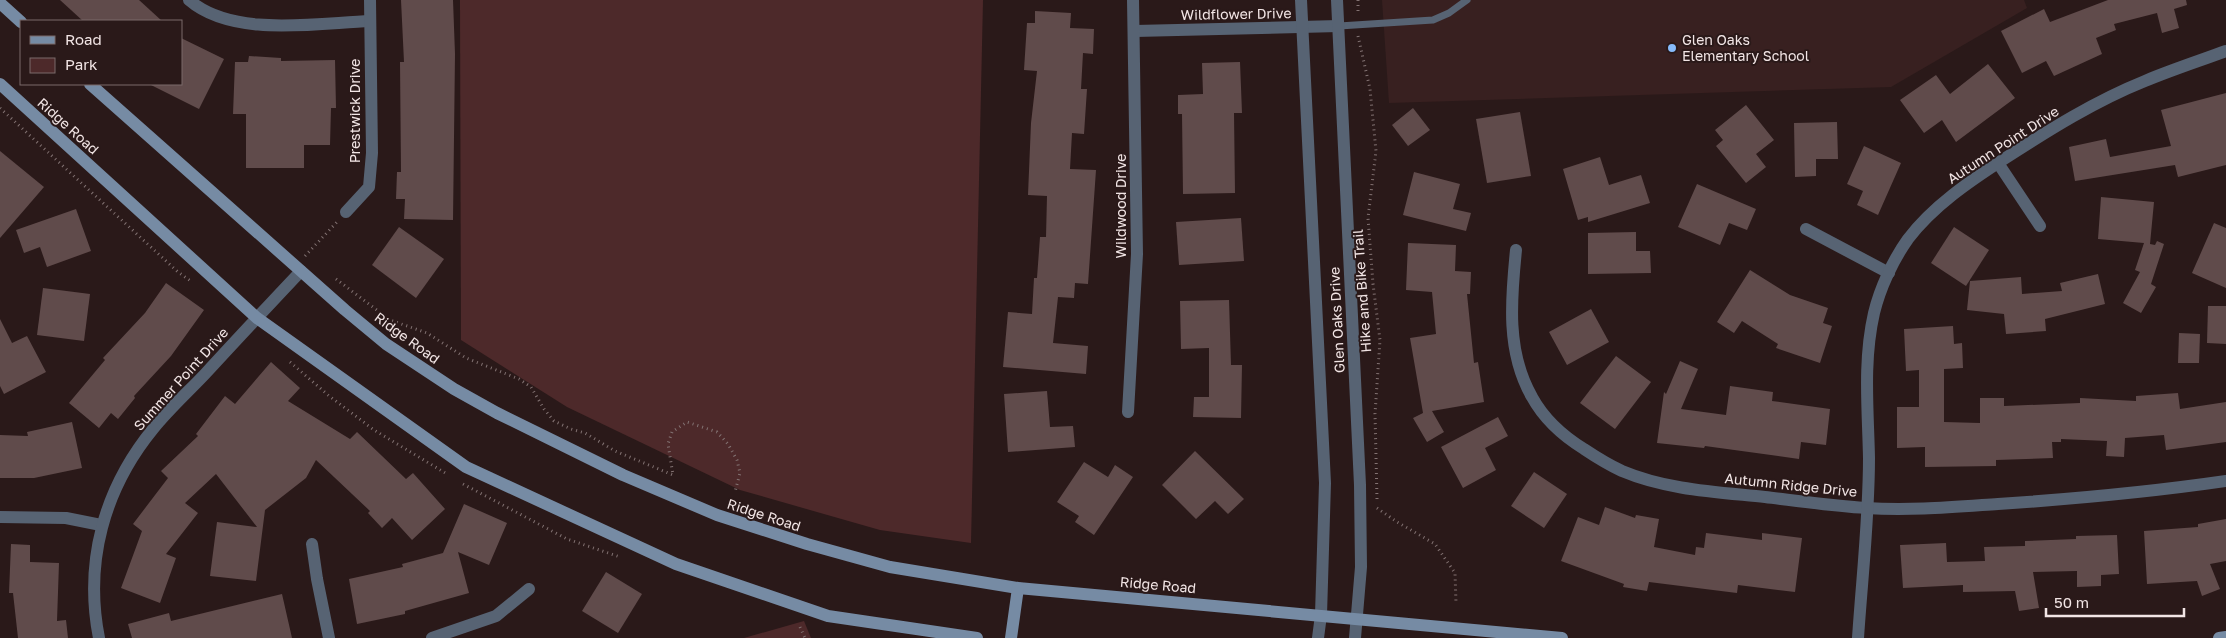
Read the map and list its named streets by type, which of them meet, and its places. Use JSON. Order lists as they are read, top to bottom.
{
  "streets": {
    "main road": ["Ridge Road"],
    "street": [
      "Wildflower Drive",
      "Prestwick Drive",
      "Autumn Point Drive",
      "Wildwood Drive",
      "Glen Oaks Drive",
      "Summer Point Drive",
      "Autumn Ridge Drive"
    ],
    "path": ["Hike and Bike Trail"]
  },
  "crossings": [
    ["Wildflower Drive", "Wildwood Drive"],
    ["Wildflower Drive", "Glen Oaks Drive"],
    ["Ridge Road", "Glen Oaks Drive"],
    ["Ridge Road", "Summer Point Drive"],
    ["Autumn Point Drive", "Autumn Ridge Drive"]
  ],
  "places": ["Glen Oaks Elementary School"],
  "legend": ["Road", "Park"],
  "scale_bar": "50 m"
}
